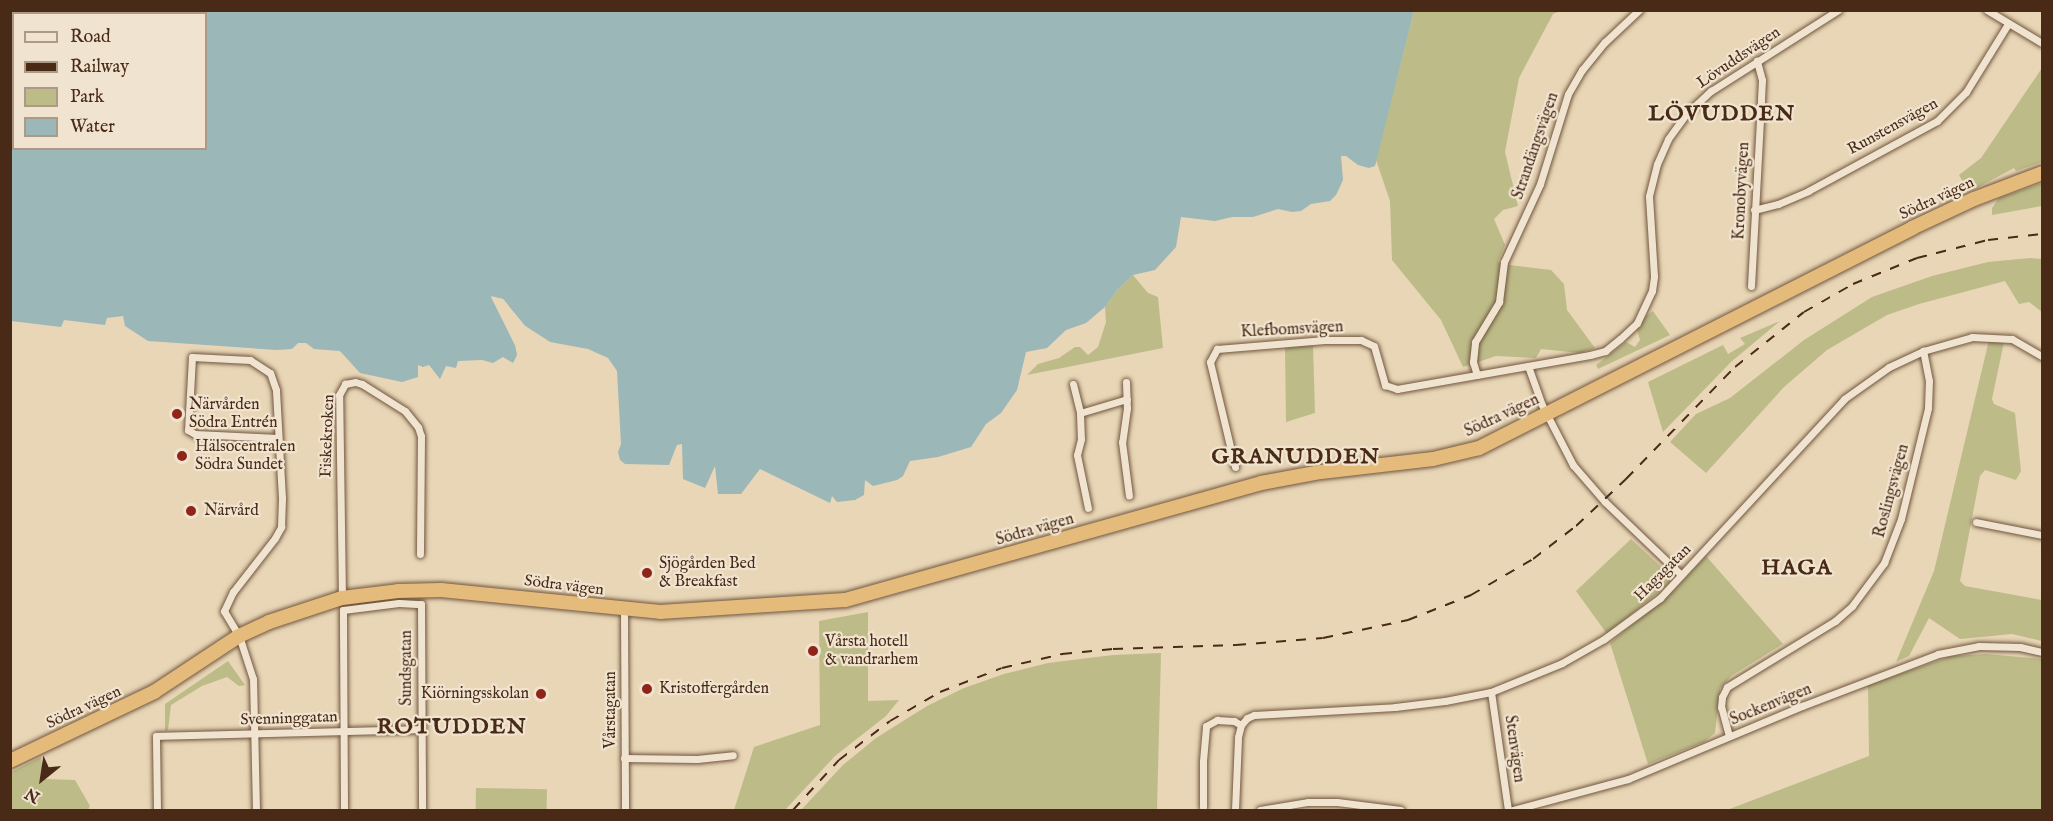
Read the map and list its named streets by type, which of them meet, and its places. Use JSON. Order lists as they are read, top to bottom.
{
  "streets": {
    "highway": ["Södra vägen"],
    "street": [
      "Lövuddsvägen",
      "Runstensvägen",
      "Strandängsvägen",
      "Kronobyvägen",
      "Klefbomsvägen",
      "Fiskekroken",
      "Roslingsvägen",
      "Hagagatan",
      "Sundsgatan",
      "Sockenvägen",
      "Vårstagatan",
      "Svenninggatan",
      "Stenvägen"
    ]
  },
  "crossings": [
    ["Lövuddsvägen", "Kronobyvägen"],
    ["Lövuddsvägen", "Klefbomsvägen"],
    ["Runstensvägen", "Kronobyvägen"],
    ["Strandängsvägen", "Klefbomsvägen"],
    ["Södra vägen", "Fiskekroken"],
    ["Södra vägen", "Sundsgatan"],
    ["Södra vägen", "Vårstagatan"],
    ["Fiskekroken", "Sundsgatan"],
    ["Roslingsvägen", "Hagagatan"],
    ["Roslingsvägen", "Sockenvägen"],
    ["Hagagatan", "Stenvägen"],
    ["Sundsgatan", "Svenninggatan"]
  ],
  "districts": [
    "LÖVUDDEN",
    "GRANUDDEN",
    "HAGA",
    "ROTUDDEN"
  ],
  "places": [
    "Närvården Södra Entrén",
    "Hälsocentralen Södra Sundet",
    "Närvård",
    "Sjögården Bed & Breakfast",
    "Vårsta hotell & vandrarhem",
    "Kristoffergården",
    "Kiörningsskolan"
  ],
  "legend": [
    "Road",
    "Railway",
    "Park",
    "Water"
  ],
  "north": "bottom left"
}
